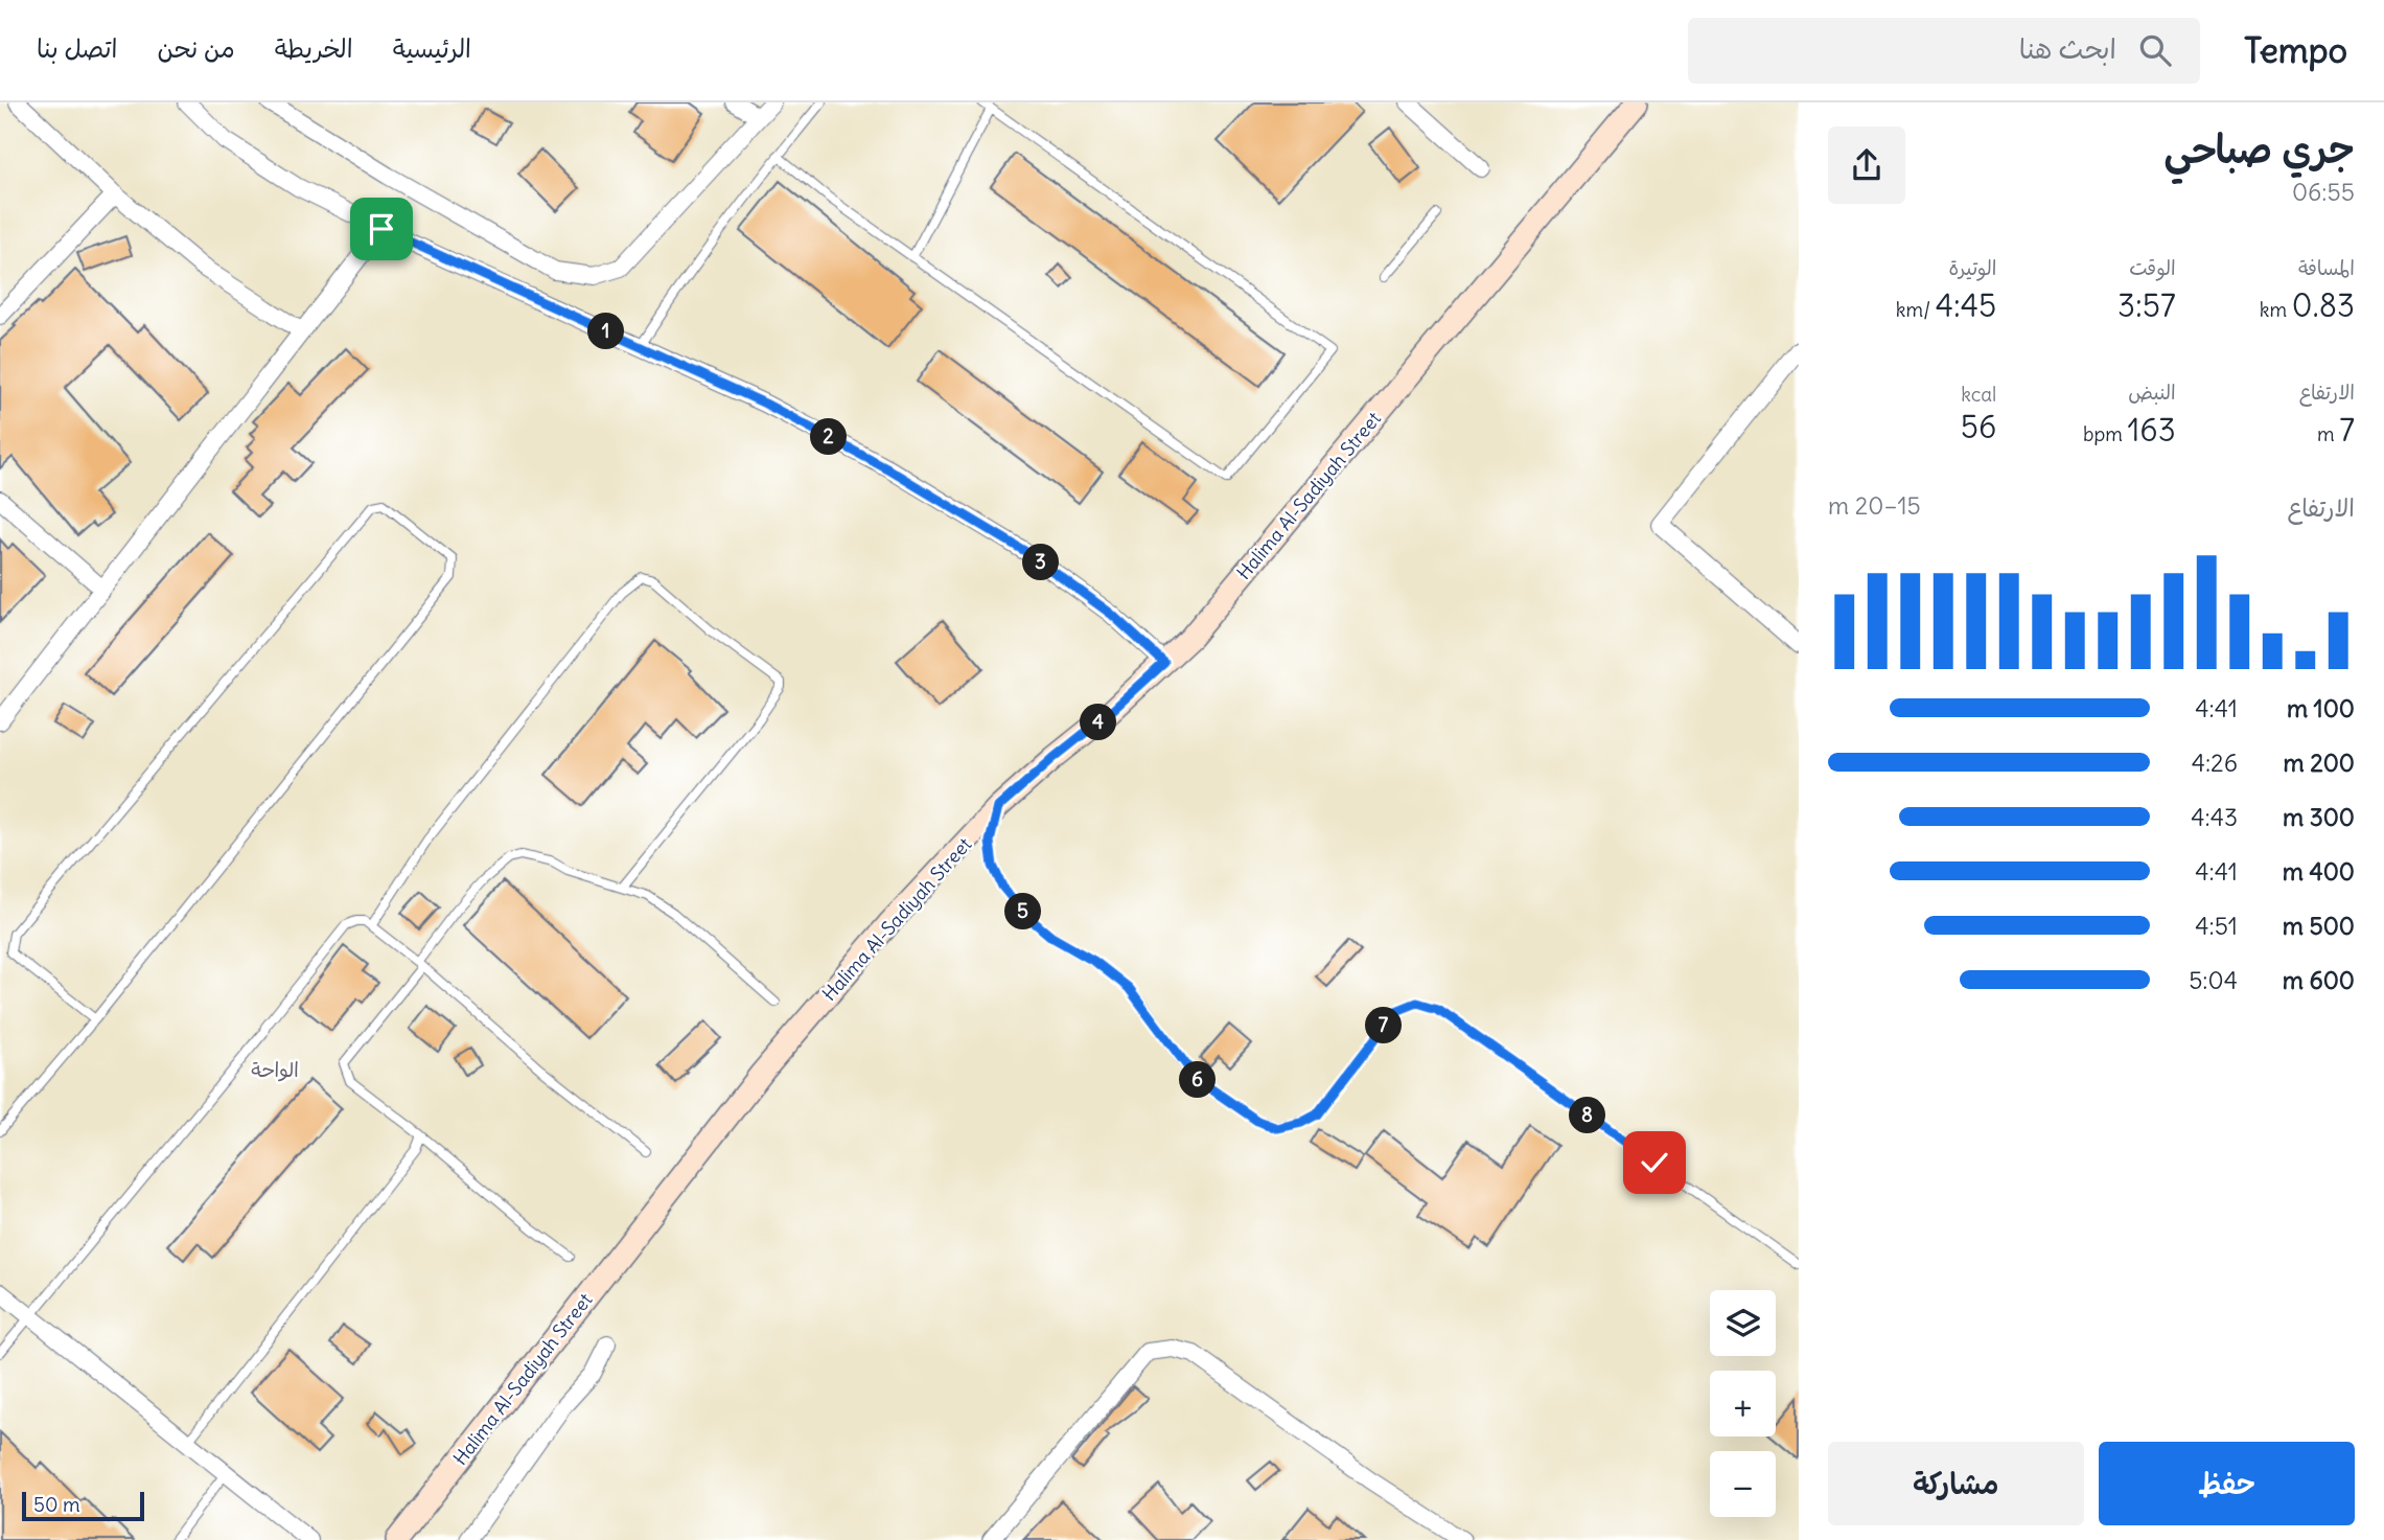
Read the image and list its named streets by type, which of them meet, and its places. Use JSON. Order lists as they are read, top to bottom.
{
  "streets": {
    "street": ["Halima Al-Sadiyah Street"]
  },
  "districts": ["الواحة"],
  "scale_bar": "50 m",
  "page": {
    "header": "Tempo",
    "search": "ابحث هنا",
    "nav": [
      "الرئيسية",
      "الخريطة",
      "من نحن",
      "اتصل بنا"
    ],
    "heading": ["جري صباحي", "06:55"],
    "stats": [
      ["المسافة", "0.83 km"],
      ["الوقت", "3:57"],
      ["الوتيرة", "4:45 /km"],
      ["الارتفاع", "7 m"],
      ["النبض", "163 bpm"],
      ["kcal", "56"]
    ],
    "pins": [
      "1",
      "2",
      "3",
      "4",
      "5",
      "7",
      "6",
      "8"
    ],
    "chart": ["الارتفاع", "15–20 m"],
    "list": [
      {
        "name": "100 m",
        "note": "4:41"
      },
      {
        "name": "200 m",
        "note": "4:26"
      },
      {
        "name": "300 m",
        "note": "4:43"
      },
      {
        "name": "400 m",
        "note": "4:41"
      },
      {
        "name": "500 m",
        "note": "4:51"
      },
      {
        "name": "600 m",
        "note": "5:04"
      }
    ],
    "map_buttons": ["+", "−"],
    "buttons": ["حفظ", "مشاركة"],
    "scale": "50 m"
  }
}
